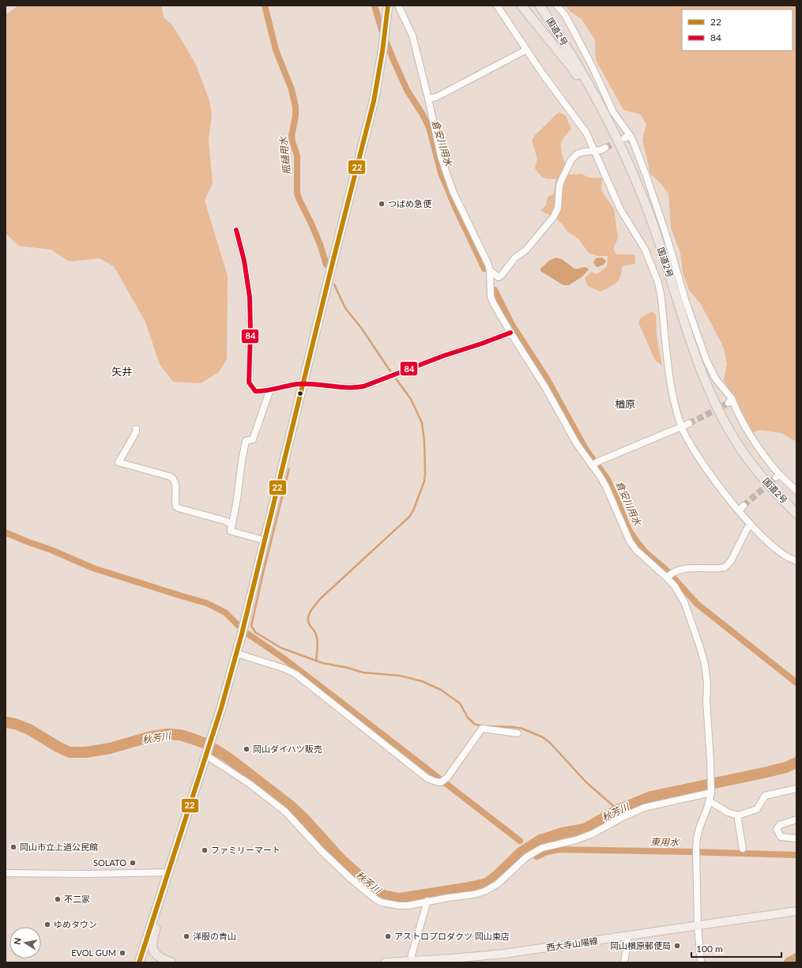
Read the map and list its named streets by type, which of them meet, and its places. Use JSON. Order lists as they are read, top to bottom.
{
  "streets": {
    "highway": ["国道2号"],
    "main road": ["西大寺山陽線"]
  },
  "districts": ["矢井", "楢原"],
  "water": [
    "倉安川用水",
    "瓶樋用水",
    "秋芳川",
    "東用水"
  ],
  "places": [
    "つばめ急便",
    "岡山ダイハツ販売",
    "岡山市立上道公民館",
    "ファミリーマート",
    "SOLATO",
    "不二家",
    "ゆめタウン",
    "洋服の青山",
    "アストロプロダクツ 岡山東店",
    "岡山楢原郵便局",
    "EVOL GUM"
  ],
  "lines": ["transit line 22", "transit line 84"],
  "legend": ["22", "84"],
  "scale_bar": "100 m",
  "north": "left"
}
